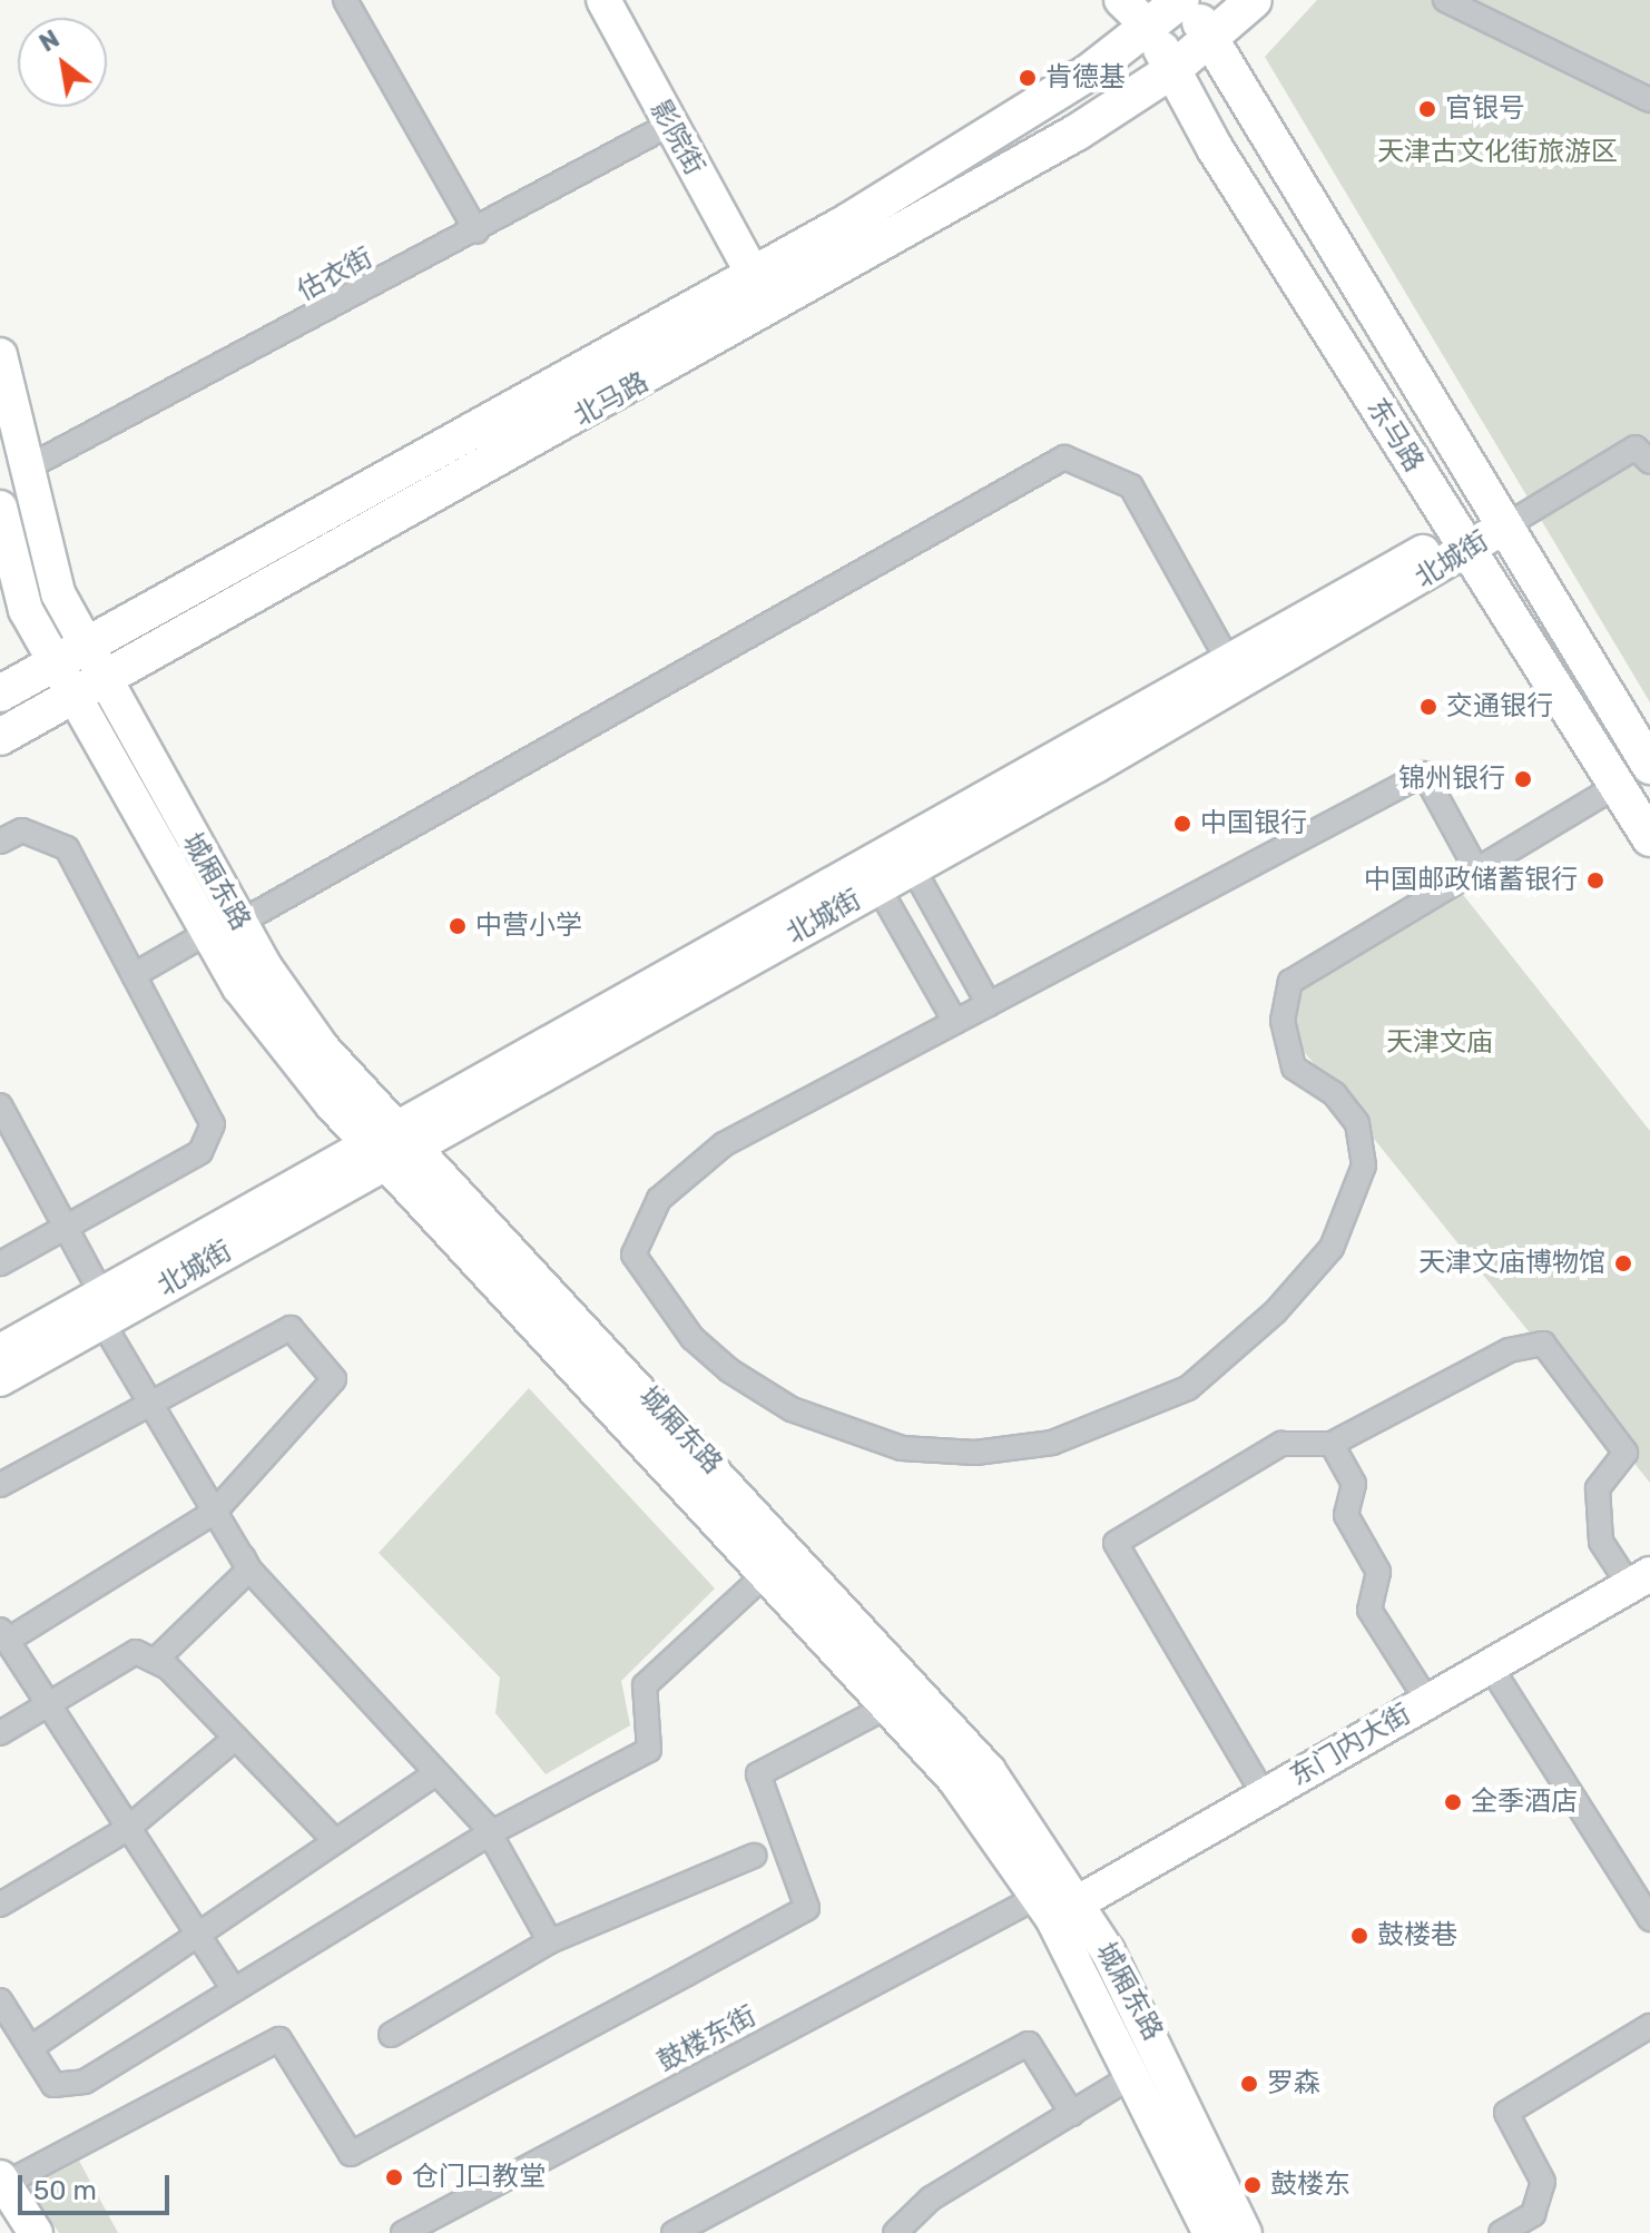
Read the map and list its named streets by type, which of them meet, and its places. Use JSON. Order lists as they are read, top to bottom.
{
  "streets": {
    "main road": ["北马路", "东马路"],
    "street": [
      "影院街",
      "估衣街",
      "北城街",
      "城厢东路",
      "东门内大街",
      "鼓楼东街"
    ]
  },
  "crossings": [
    ["影院街", "估衣街"],
    ["影院街", "北马路"],
    ["北马路", "东马路"],
    ["北马路", "城厢东路"],
    ["东马路", "北城街"],
    ["北城街", "城厢东路"],
    ["城厢东路", "东门内大街"],
    ["城厢东路", "鼓楼东街"],
    ["东门内大街", "鼓楼东街"]
  ],
  "parks": ["天津古文化街旅游区", "天津文庙"],
  "places": [
    "肯德基",
    "官银号",
    "交通银行",
    "锦州银行",
    "中国银行",
    "中国邮政储蓄银行",
    "中营小学",
    "天津文庙博物馆",
    "全季酒店",
    "鼓楼巷",
    "罗森",
    "仓门口教堂",
    "鼓楼东"
  ],
  "scale_bar": "50 m",
  "north": "top left"
}
